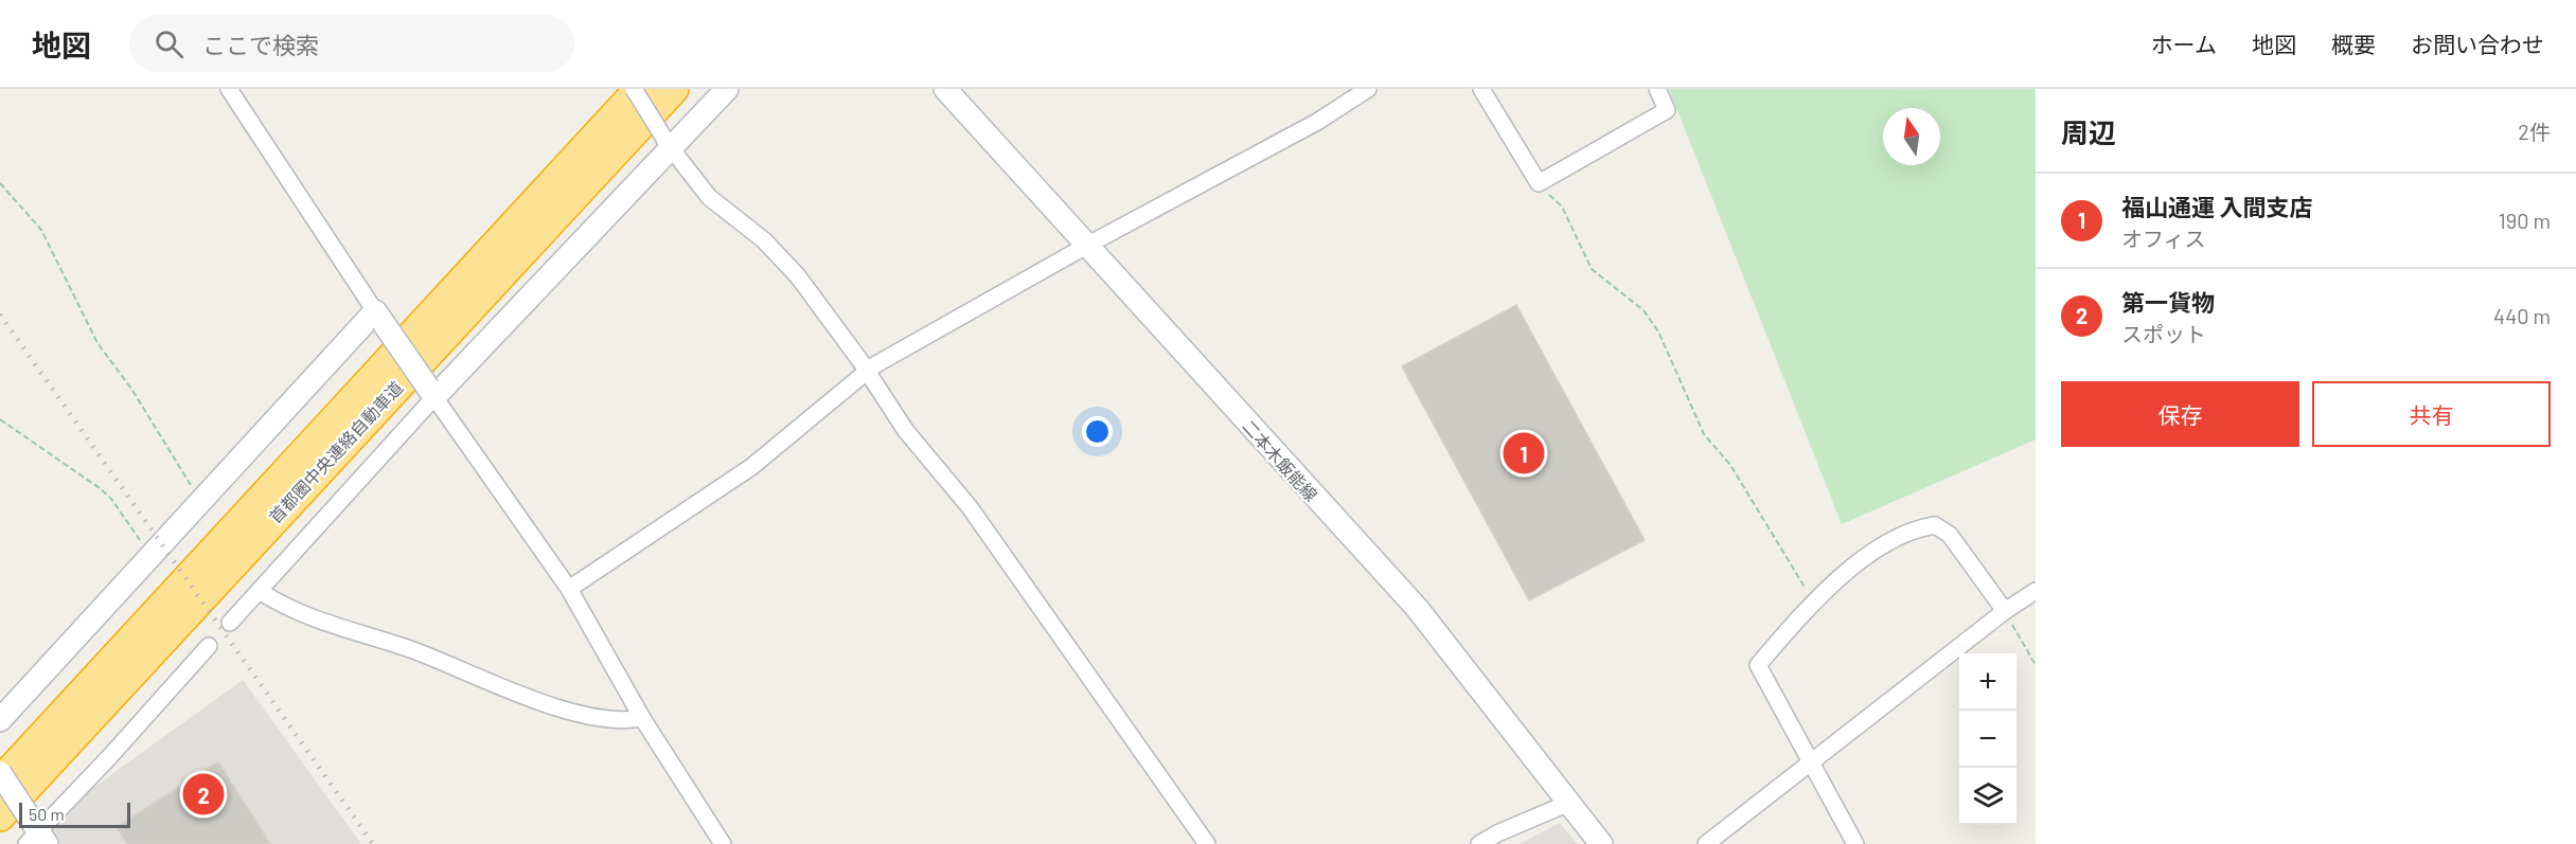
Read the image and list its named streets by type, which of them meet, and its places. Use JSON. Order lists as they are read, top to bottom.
{
  "streets": {
    "highway": ["首都圏中央連絡自動車道"],
    "street": ["二本木飯能線"]
  },
  "scale_bar": "50 m",
  "north": "top",
  "page": {
    "header": "地図",
    "search": "ここで検索",
    "nav": [
      "ホーム",
      "地図",
      "概要",
      "お問い合わせ"
    ],
    "heading": ["周辺", "2件"],
    "list": [
      {
        "mark": "1",
        "name": "福山通運 入間支店",
        "note": "オフィス",
        "value": "190 m"
      },
      {
        "mark": "2",
        "name": "第一貨物",
        "note": "スポット",
        "value": "440 m"
      }
    ],
    "buttons": ["保存", "共有"],
    "pins": ["1", "2"],
    "map_buttons": ["+", "−"],
    "scale": "50 m"
  }
}
